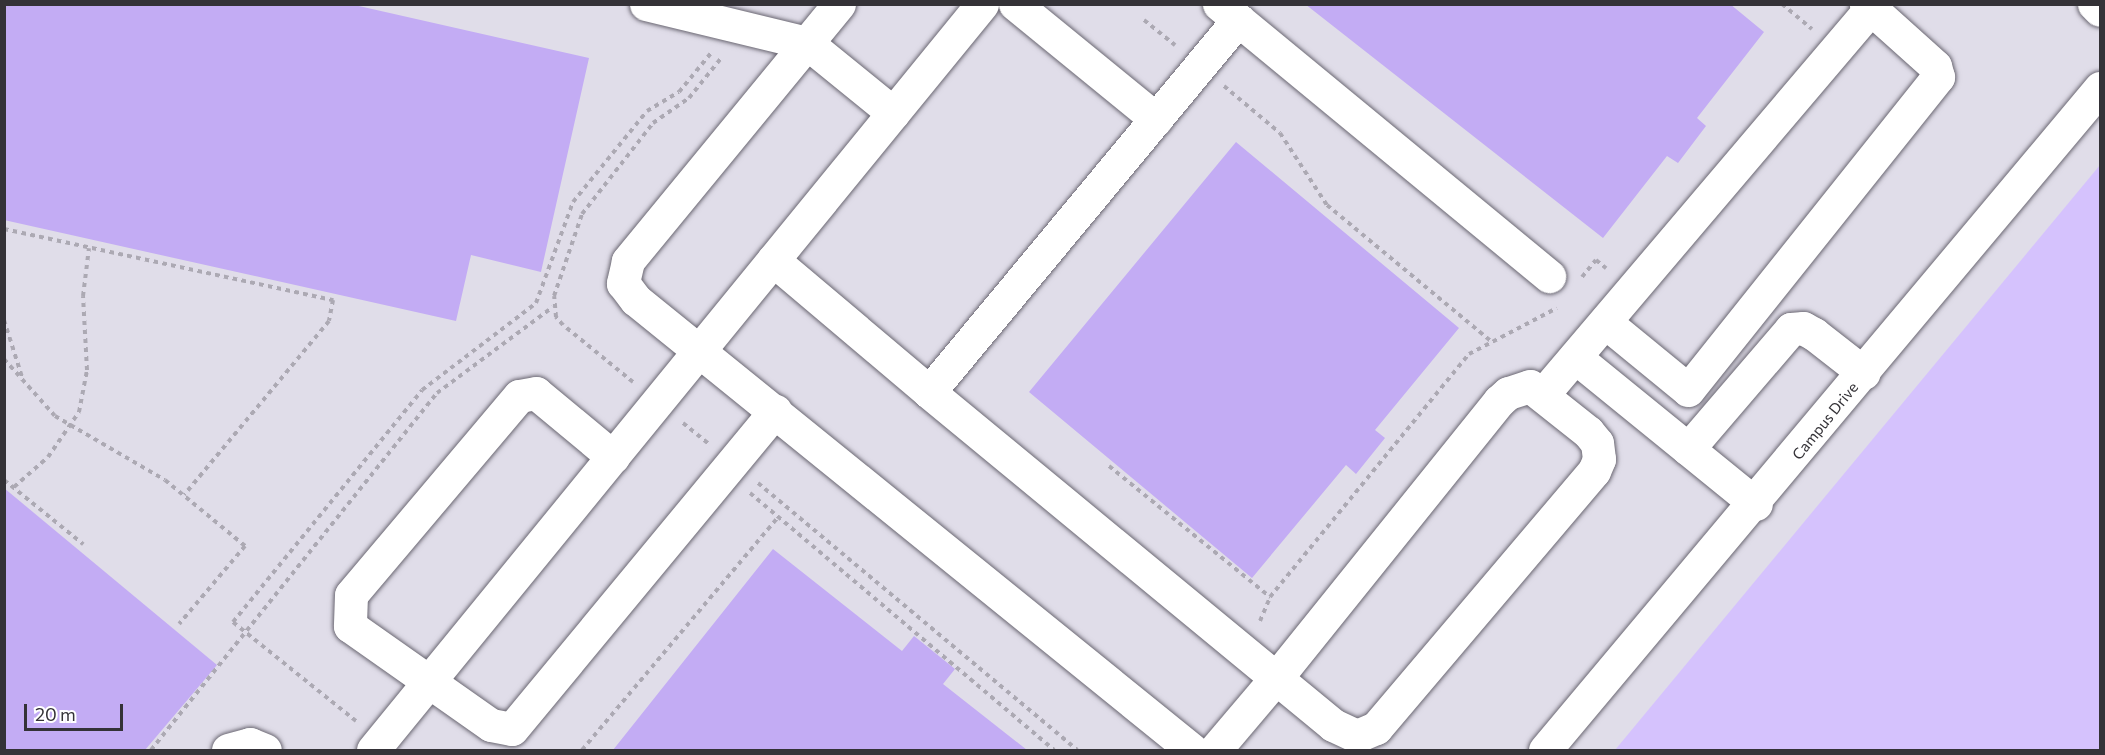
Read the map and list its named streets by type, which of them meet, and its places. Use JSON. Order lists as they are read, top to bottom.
{
  "streets": {
    "street": ["Campus Drive"]
  },
  "scale_bar": "20 m"
}
